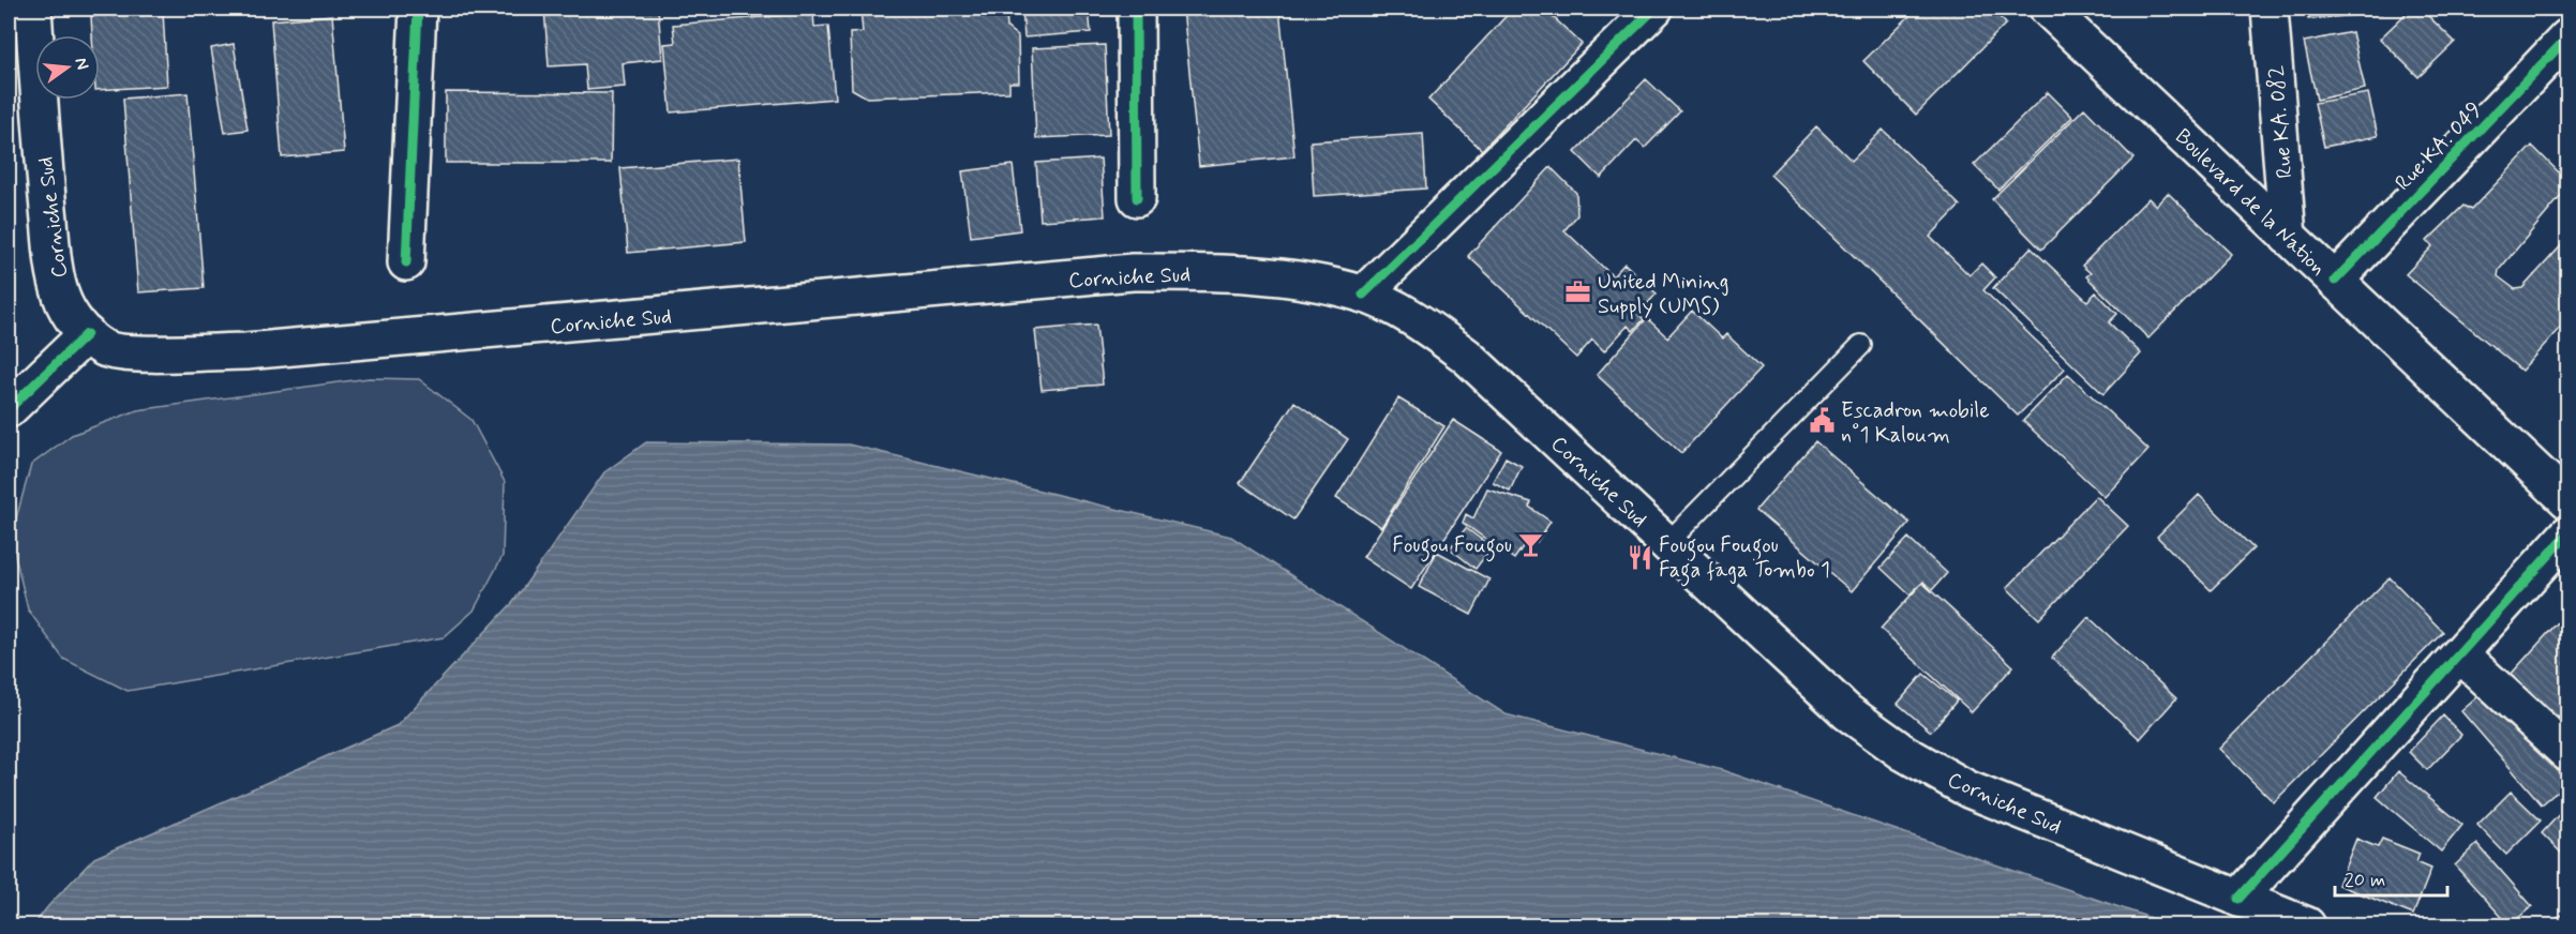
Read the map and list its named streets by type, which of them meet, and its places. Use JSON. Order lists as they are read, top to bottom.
{
  "streets": {
    "main road": [
      "Rue KA. 082",
      "Rue KA. 049",
      "Boulevard de la Nation",
      "Corniche Sud"
    ]
  },
  "crossings": [
    ["Rue KA. 082", "Boulevard de la Nation"],
    ["Rue KA. 049", "Boulevard de la Nation"]
  ],
  "places": {
    "office": ["United Mining Supply (UMS)"],
    "public building": ["Escadron mobile n°1 Kaloum"],
    "bar": ["Fougou Fougou"],
    "restaurant": ["Fougou Fougou Faga faga Tombo 1"]
  },
  "scale_bar": "20 m",
  "north": "right"
}
